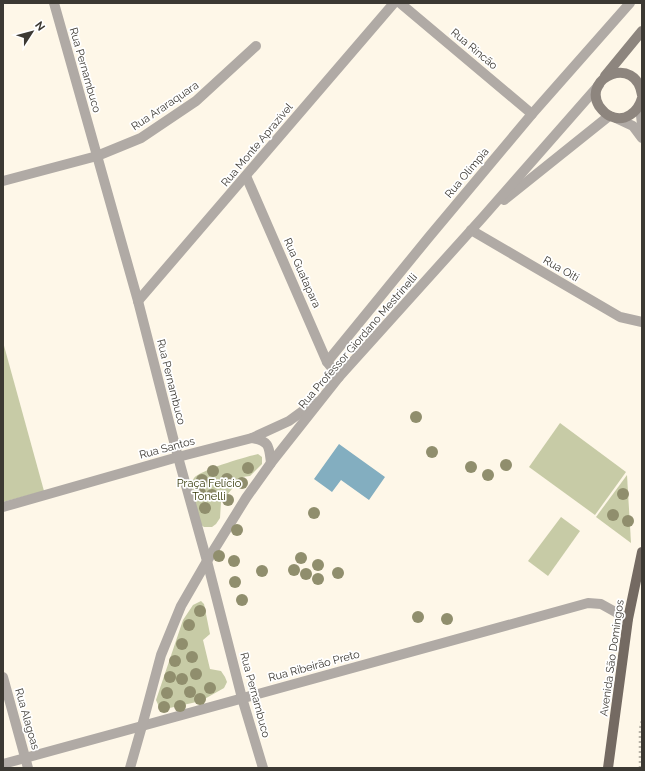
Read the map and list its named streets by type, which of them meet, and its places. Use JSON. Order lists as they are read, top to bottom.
{
  "streets": {
    "main road": ["Rua Professor Giordano Mestrinelli", "Avenida São Domingos"],
    "street": [
      "Rua Rincão",
      "Rua Pernambuco",
      "Rua Araraquara",
      "Rua Monte Aprazível",
      "Rua Olímpia",
      "Rua Oiti",
      "Rua Guatapara",
      "Rua Santos",
      "Rua Ribeirão Preto",
      "Rua Alagoas"
    ]
  },
  "crossings": [
    ["Rua Rincão", "Rua Olímpia"],
    ["Rua Pernambuco", "Rua Araraquara"],
    ["Rua Pernambuco", "Rua Monte Aprazível"],
    ["Rua Pernambuco", "Rua Professor Giordano Mestrinelli"],
    ["Rua Pernambuco", "Rua Santos"],
    ["Rua Pernambuco", "Rua Ribeirão Preto"],
    ["Rua Monte Aprazível", "Rua Guatapara"],
    ["Rua Olímpia", "Rua Guatapara"],
    ["Rua Oiti", "Rua Professor Giordano Mestrinelli"],
    ["Rua Guatapara", "Rua Professor Giordano Mestrinelli"],
    ["Rua Professor Giordano Mestrinelli", "Rua Santos"],
    ["Rua Professor Giordano Mestrinelli", "Rua Ribeirão Preto"],
    ["Avenida São Domingos", "Rua Ribeirão Preto"],
    ["Rua Ribeirão Preto", "Rua Alagoas"]
  ],
  "parks": ["Praça Felício Tonelli"],
  "north": "top right"
}
